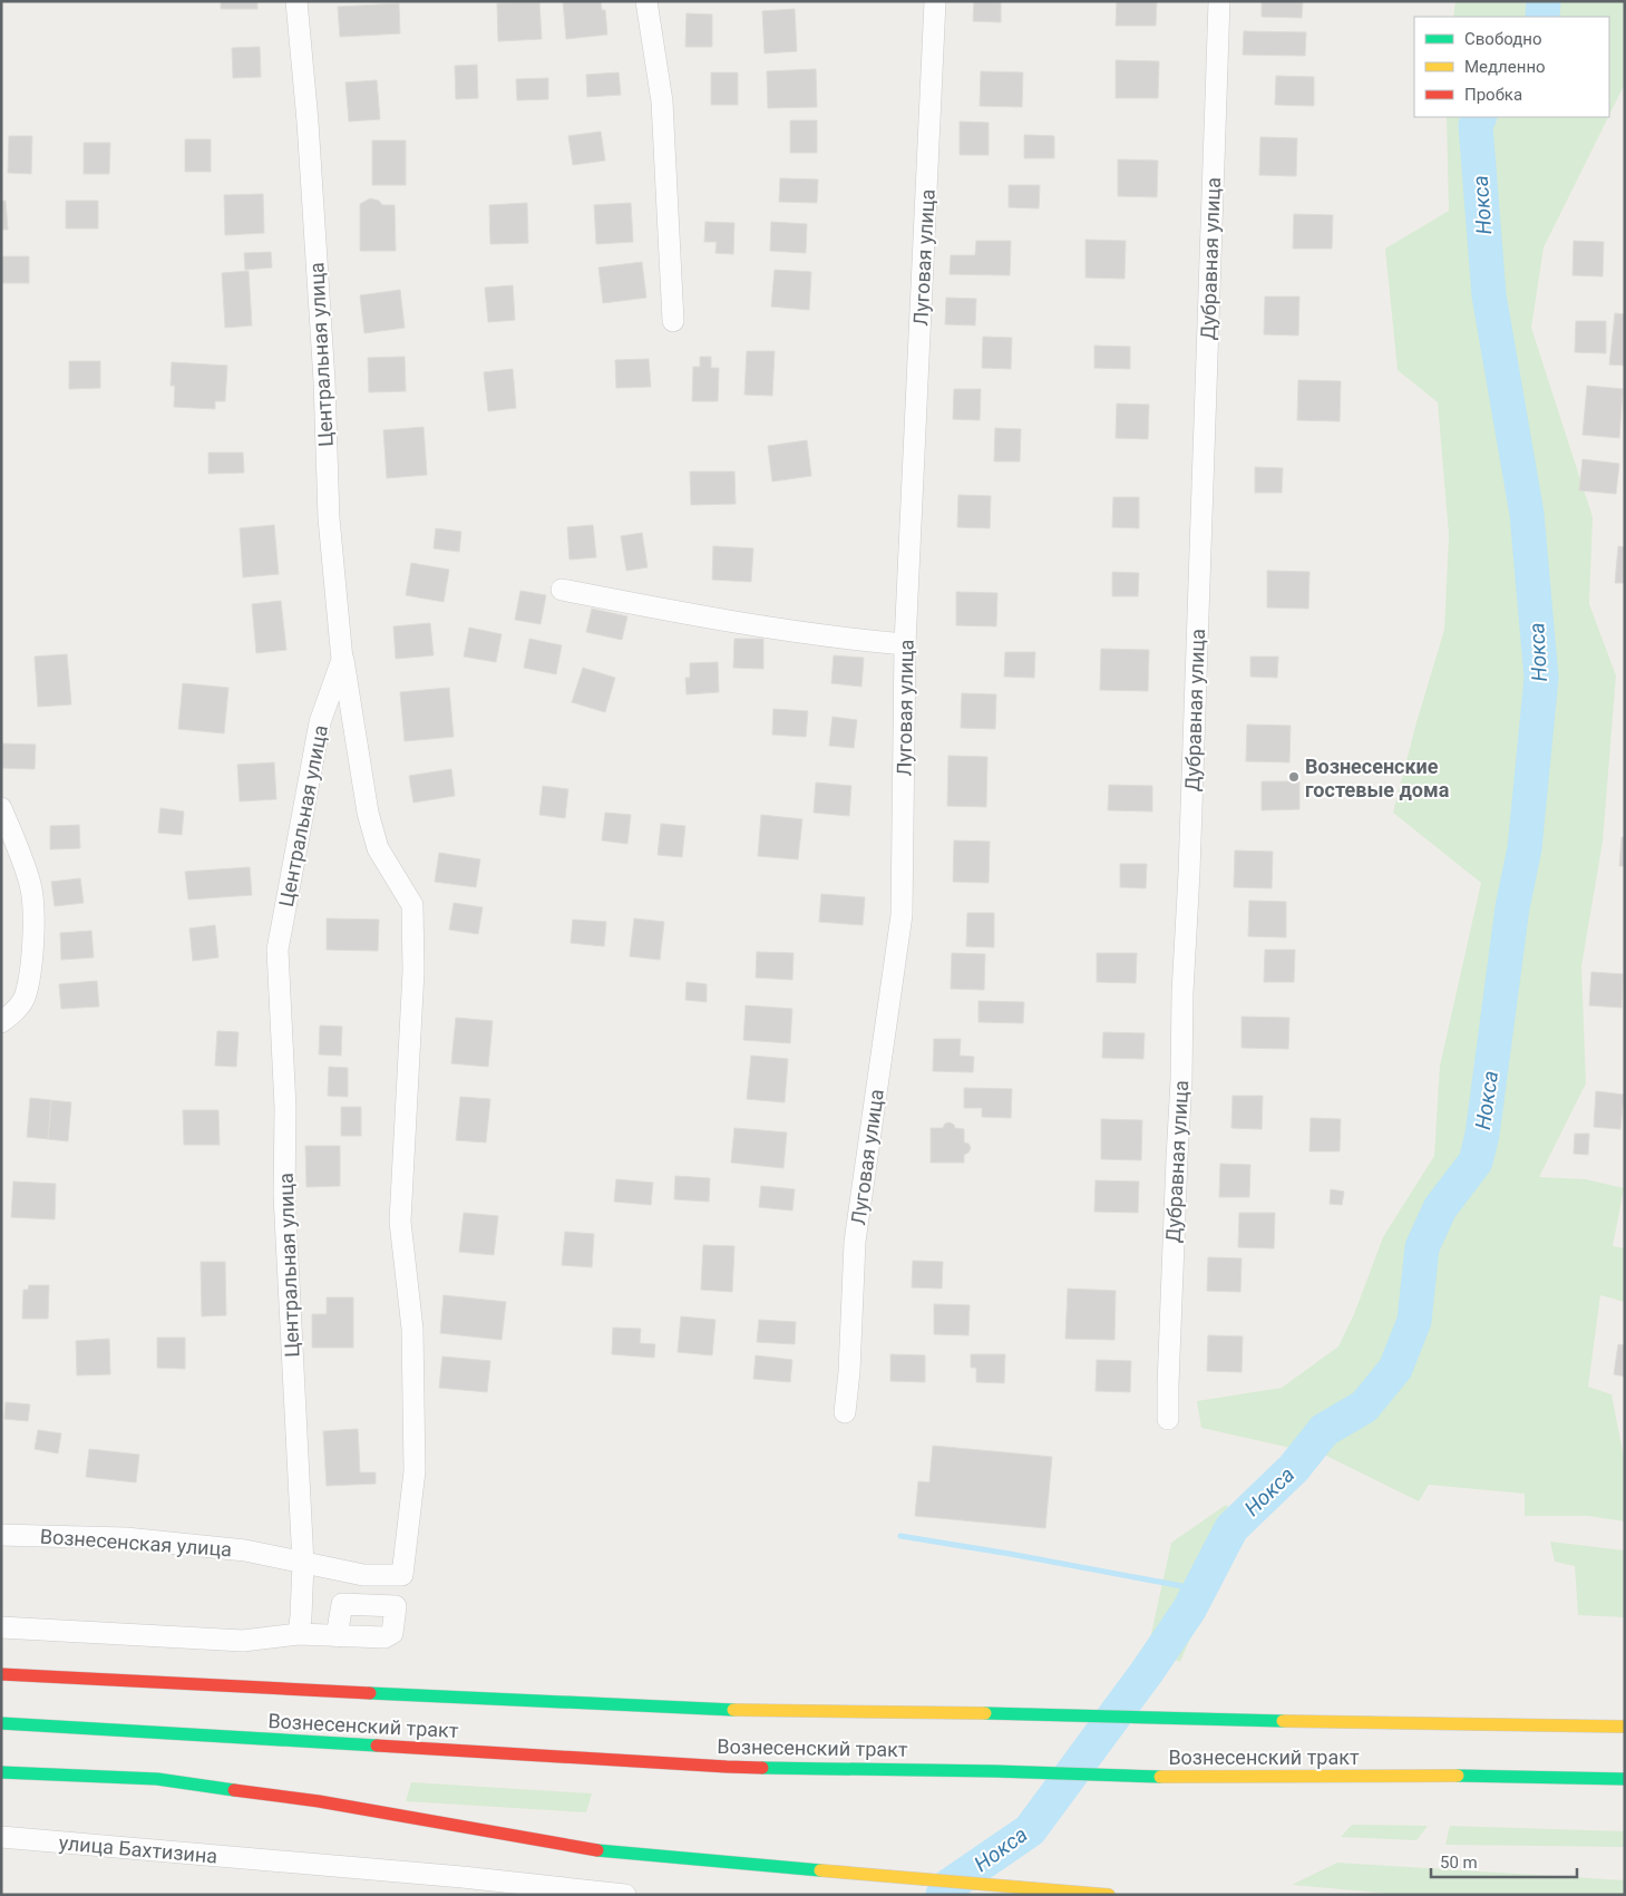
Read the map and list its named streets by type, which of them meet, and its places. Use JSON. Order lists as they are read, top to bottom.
{
  "streets": {
    "main road": ["Вознесенский тракт"],
    "street": [
      "Луговая улица",
      "Дубравная улица",
      "Центральная улица",
      "Вознесенская улица",
      "улица Бахтизина"
    ]
  },
  "crossings": [
    ["Центральная улица", "Вознесенская улица"]
  ],
  "water": ["Нокса"],
  "places": ["Вознесенские гостевые дома"],
  "legend": ["Свободно", "Медленно", "Пробка"],
  "scale_bar": "50 m"
}
